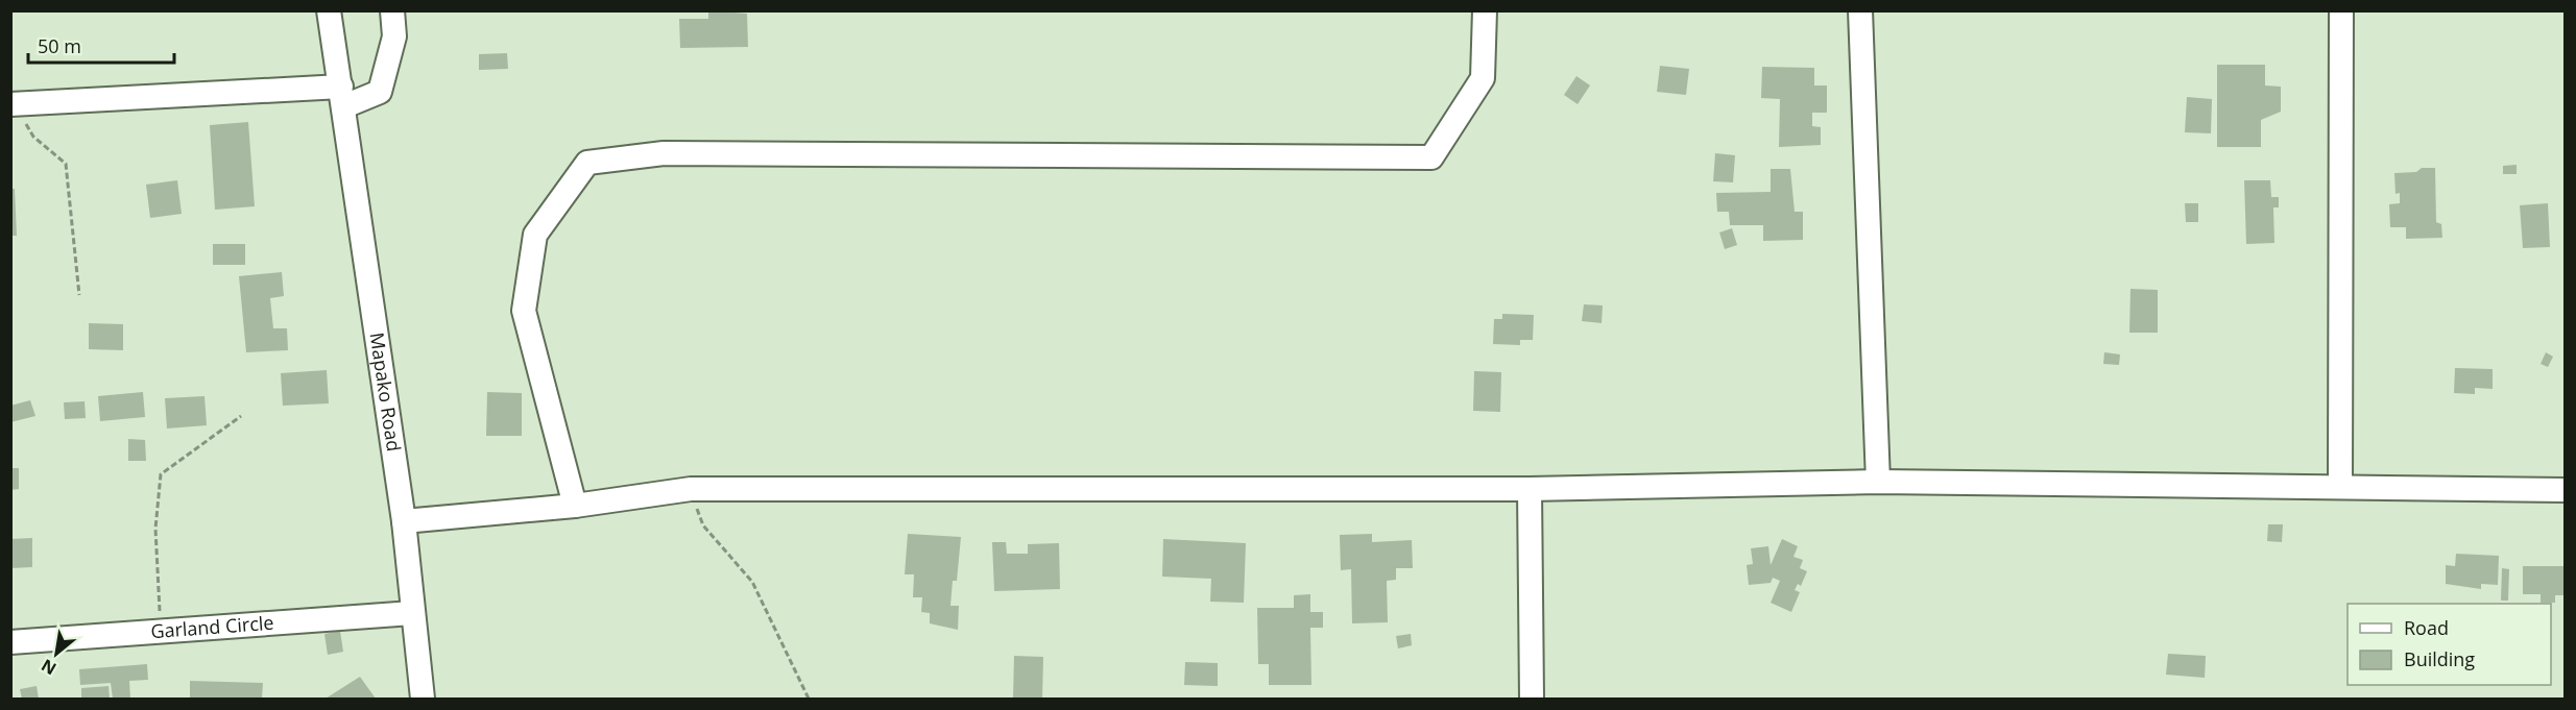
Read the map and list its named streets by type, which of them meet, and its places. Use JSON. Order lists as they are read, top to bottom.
{
  "streets": {
    "street": ["Mapako Road", "Garland Circle"]
  },
  "crossings": [
    ["Mapako Road", "Garland Circle"]
  ],
  "legend": ["Road", "Building"],
  "scale_bar": "50 m",
  "north": "bottom left"
}
